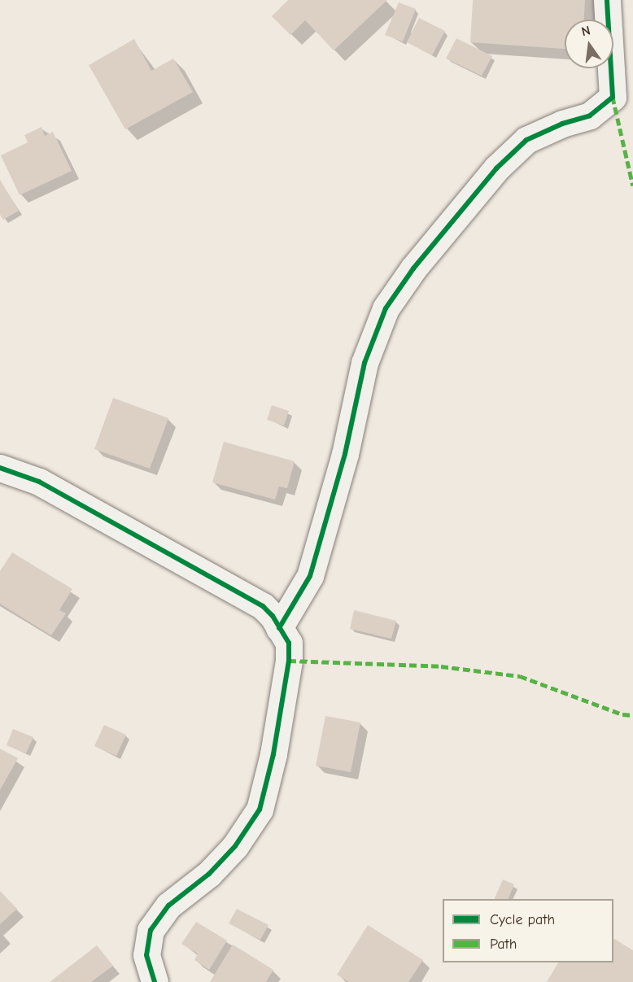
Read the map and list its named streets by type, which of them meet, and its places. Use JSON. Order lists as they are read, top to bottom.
{
  "legend": ["Cycle path", "Path"],
  "north": "top"
}
